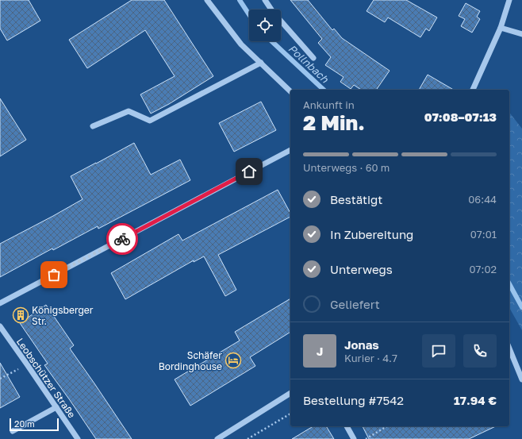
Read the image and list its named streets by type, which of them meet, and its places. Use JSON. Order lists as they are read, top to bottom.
{
  "streets": {
    "street": ["Leobschützer Straße"]
  },
  "water": ["Pollnbach"],
  "places": {
    "building": ["Königsberger Str."],
    "hotel": ["Schäfer Bordinghouse"]
  },
  "scale_bar": "20 m",
  "page": {
    "heading": ["2 Min.", "Ankunft in", "07:08–07:13"],
    "panel": [
      "Jonas",
      "Kurier · 4.7",
      "Bestellung #7542",
      "17.94 €"
    ],
    "bar": "Unterwegs · 60 m",
    "list": [
      ["Bestätigt", "06:44"],
      ["In Zubereitung", "07:01"],
      ["Unterwegs", "07:02"],
      "Geliefert"
    ],
    "round": "J",
    "scale": "20 m"
  }
}
